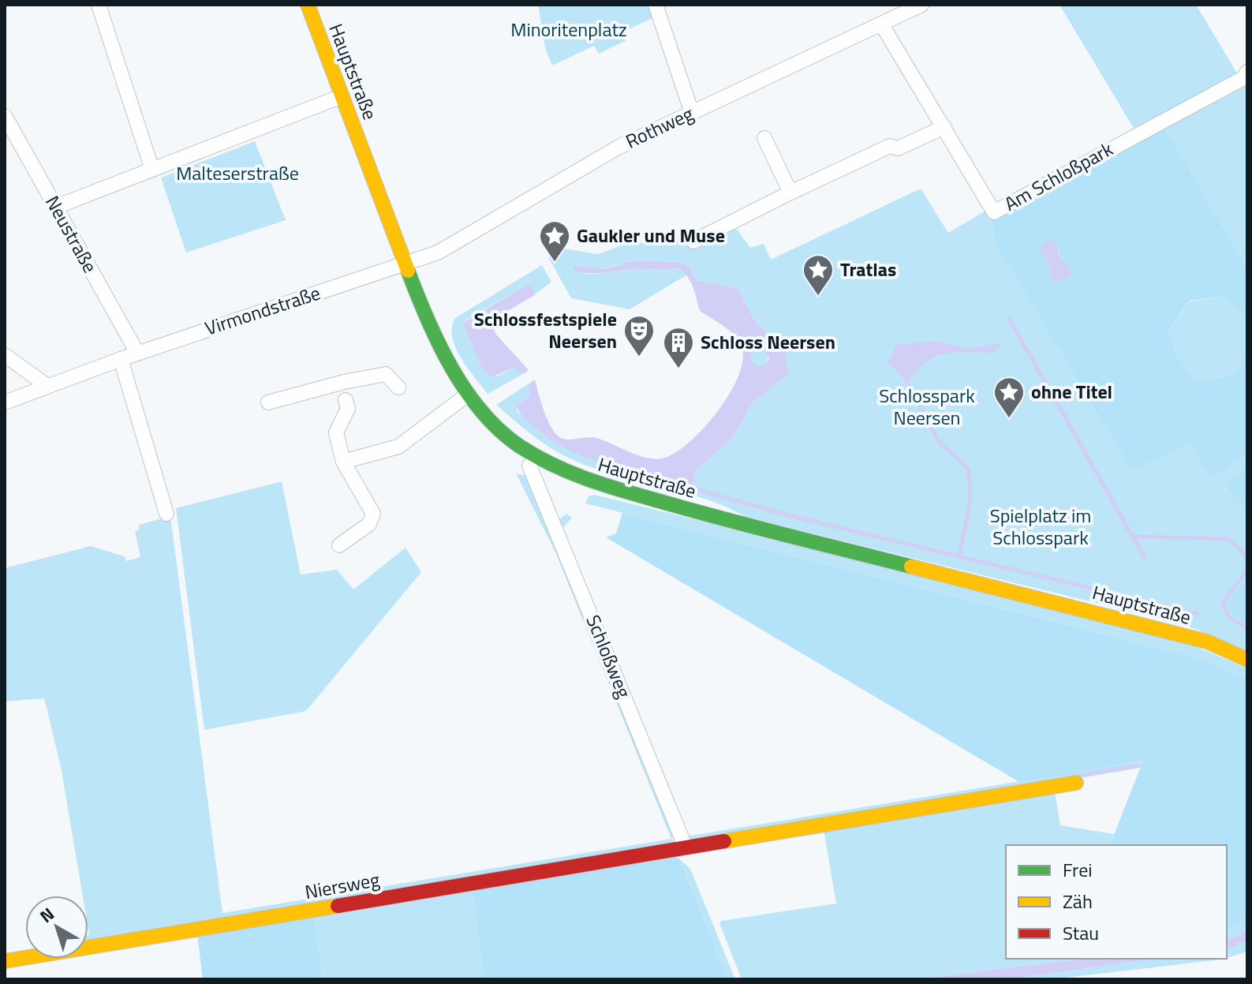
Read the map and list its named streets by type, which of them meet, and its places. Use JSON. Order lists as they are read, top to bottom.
{
  "streets": {
    "street": [
      "Hauptstraße",
      "Rothweg",
      "Am Schloßpark",
      "Neustraße",
      "Virmondstraße",
      "Schloßweg",
      "Niersweg"
    ]
  },
  "crossings": [
    ["Hauptstraße", "Rothweg"],
    ["Hauptstraße", "Virmondstraße"],
    ["Rothweg", "Am Schloßpark"],
    ["Rothweg", "Virmondstraße"],
    ["Neustraße", "Virmondstraße"],
    ["Schloßweg", "Niersweg"]
  ],
  "parks": [
    "Minoritenplatz",
    "Malteserstraße",
    "Schlosspark Neersen",
    "Spielplatz im Schlosspark"
  ],
  "places": {
    "place": ["Gaukler und Muse", "Tratlas", "ohne Titel"],
    "theatre": ["Schlossfestspiele Neersen"],
    "building": ["Schloss Neersen"]
  },
  "legend": ["Frei", "Zäh", "Stau"],
  "north": "top left"
}
